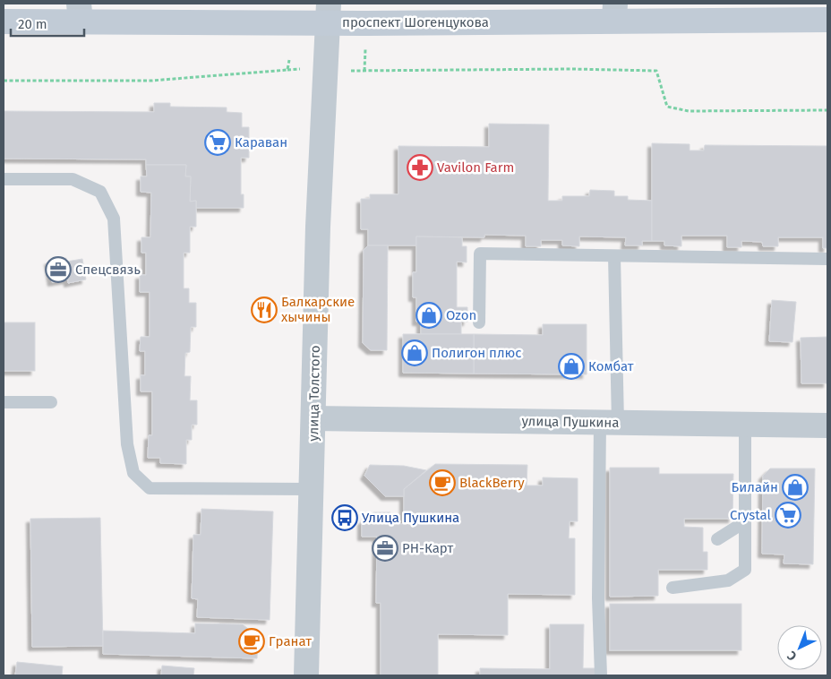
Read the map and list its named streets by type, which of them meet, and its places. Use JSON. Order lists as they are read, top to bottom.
{
  "streets": {
    "main road": ["проспект Шогенцукова"],
    "street": ["улица Толстого", "улица Пушкина"]
  },
  "crossings": [
    ["проспект Шогенцукова", "улица Толстого"],
    ["улица Толстого", "улица Пушкина"]
  ],
  "places": {
    "supermarket": ["Караван", "Crystal"],
    "pharmacy": ["Vavilon Farm"],
    "office": ["Спецсвязь", "РН-Карт"],
    "restaurant": ["Балкарские хычины"],
    "shop": [
      "Ozon",
      "Полигон плюс",
      "Комбат",
      "Билайн"
    ],
    "cafe": ["BlackBerry", "Гранат"],
    "bus stop": ["Улица Пушкина"]
  },
  "scale_bar": "20 m",
  "north": "bottom left"
}
